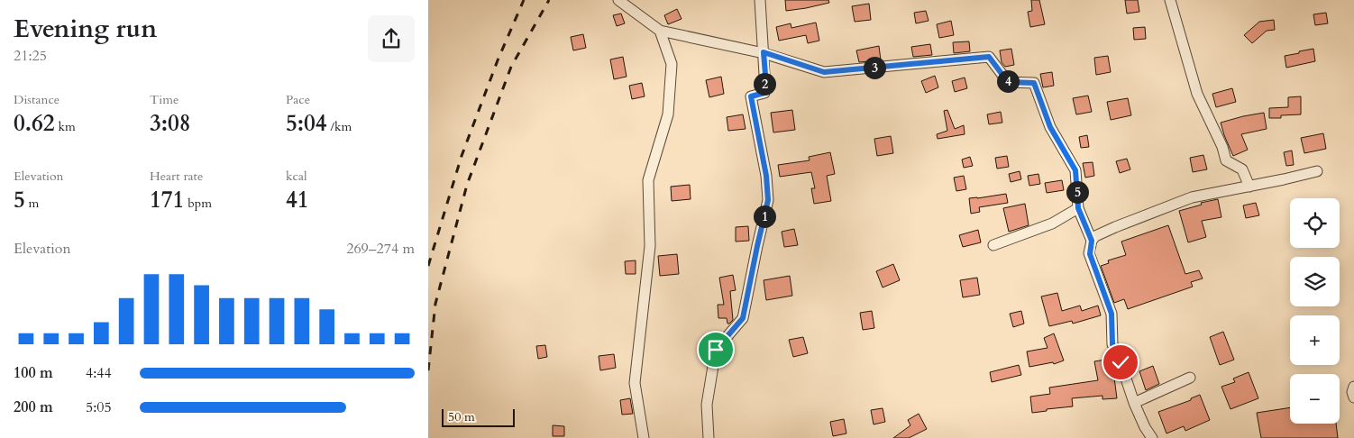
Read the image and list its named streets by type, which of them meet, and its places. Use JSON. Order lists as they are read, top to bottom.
{
  "scale_bar": "50 m",
  "page": {
    "heading": ["Evening run", "21:25"],
    "pins": [
      "3",
      "4",
      "2",
      "5",
      "1"
    ],
    "stats": [
      ["Distance", "0.62 km"],
      ["Time", "3:08"],
      ["Pace", "5:04 /km"],
      ["Elevation", "5 m"],
      ["Heart rate", "171 bpm"],
      ["kcal", "41"]
    ],
    "map_buttons": ["+", "−"],
    "chart": ["Elevation", "269–274 m"],
    "list": [
      {
        "name": "100 m",
        "note": "4:44"
      },
      {
        "name": "200 m",
        "note": "5:05"
      }
    ],
    "scale": "50 m"
  }
}
